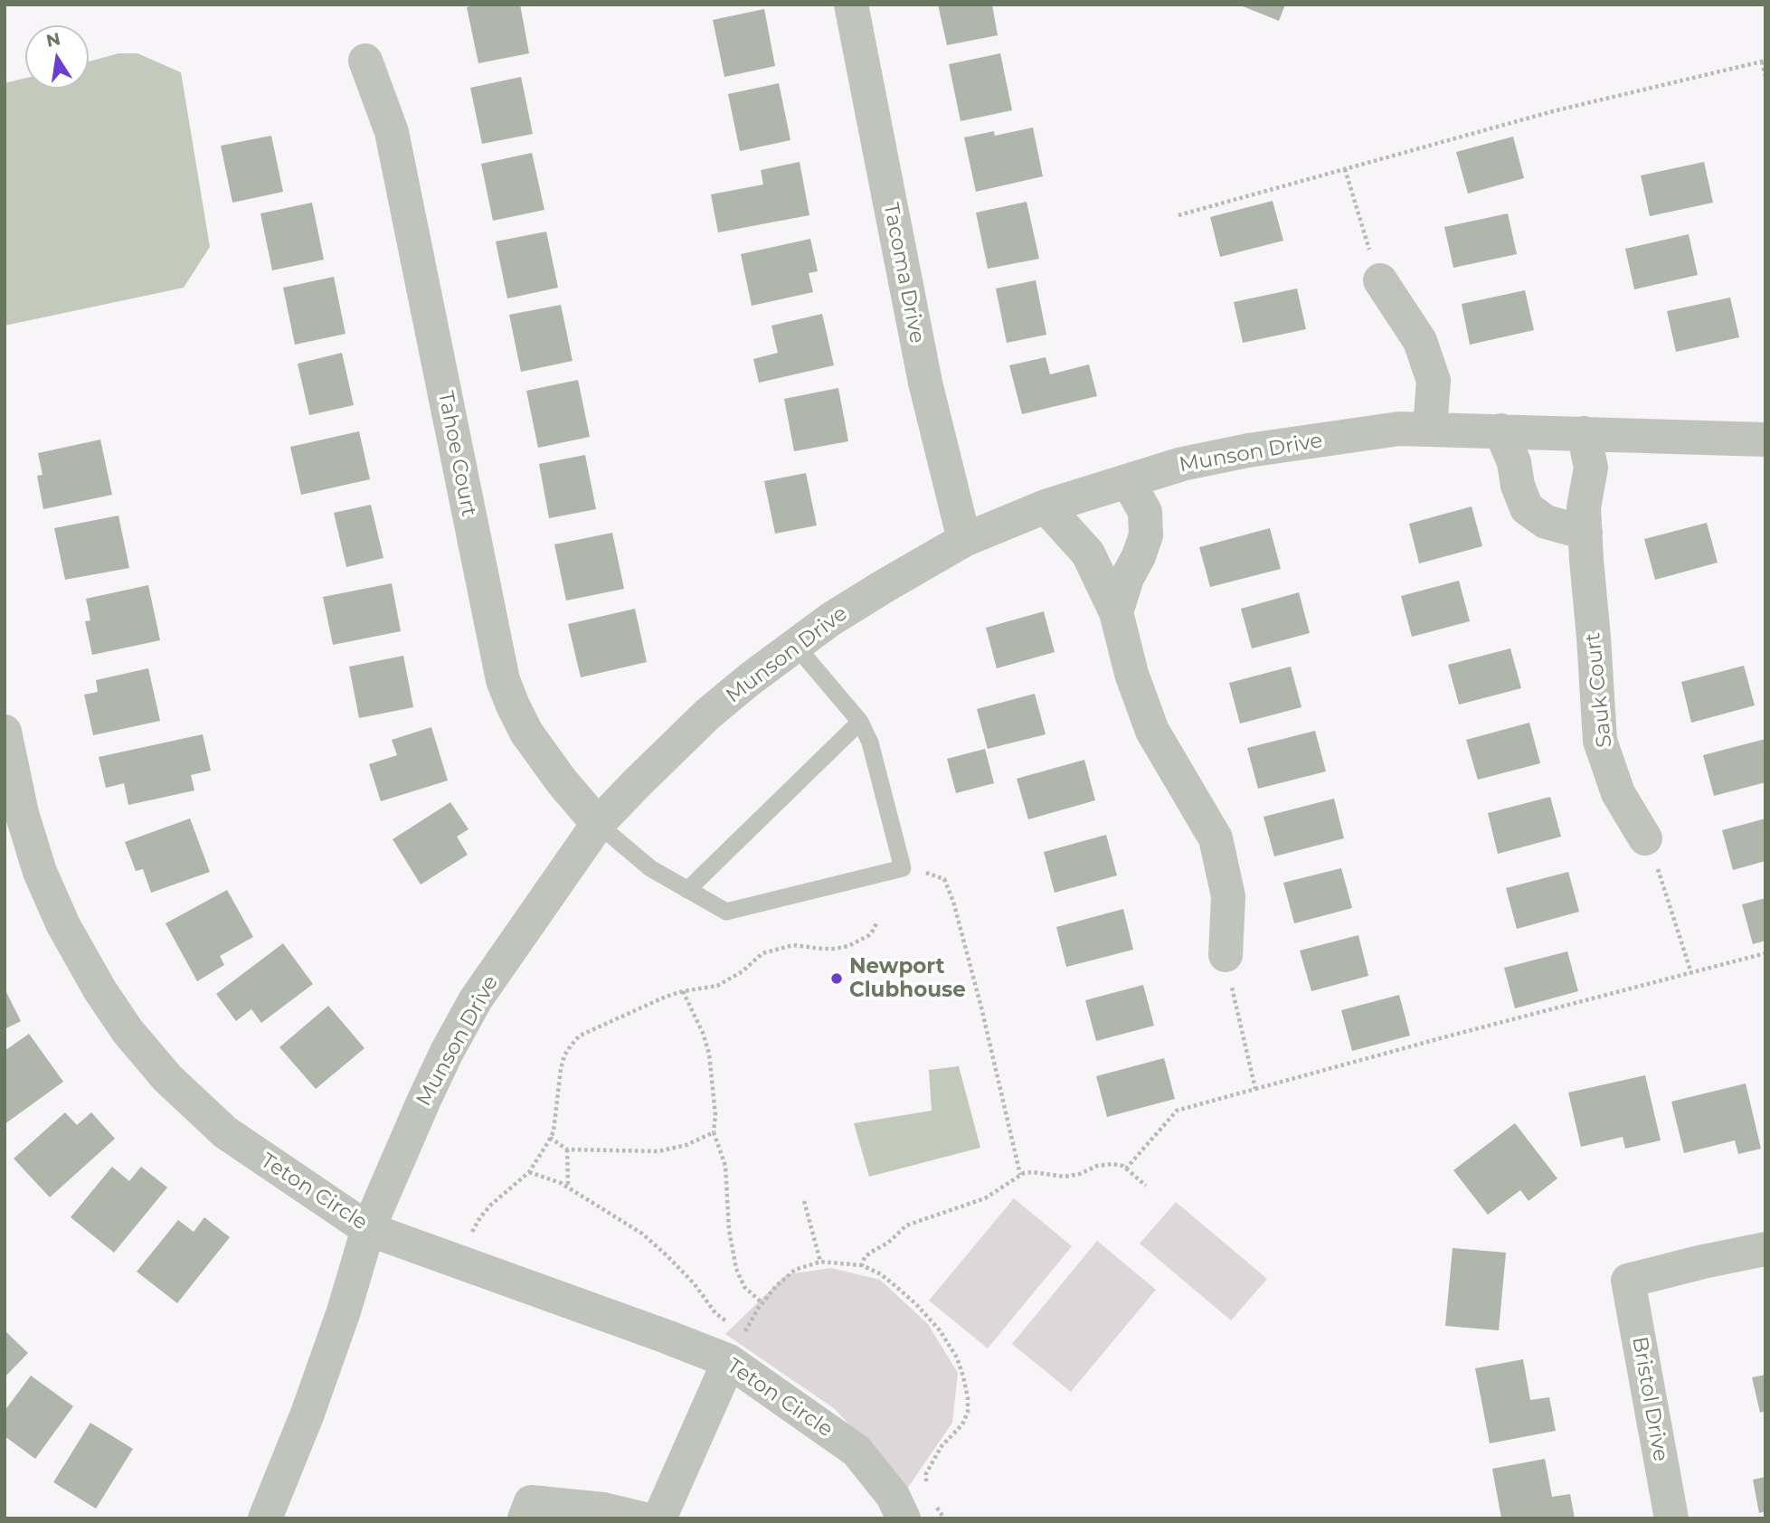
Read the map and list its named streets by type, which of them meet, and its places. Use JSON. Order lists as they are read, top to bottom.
{
  "streets": {
    "street": [
      "Tacoma Drive",
      "Munson Drive",
      "Tahoe Court",
      "Sauk Court",
      "Teton Circle",
      "Bristol Drive"
    ]
  },
  "crossings": [
    ["Tacoma Drive", "Munson Drive"],
    ["Munson Drive", "Tahoe Court"],
    ["Munson Drive", "Sauk Court"],
    ["Munson Drive", "Teton Circle"]
  ],
  "places": ["Newport Clubhouse"],
  "north": "top"
}
